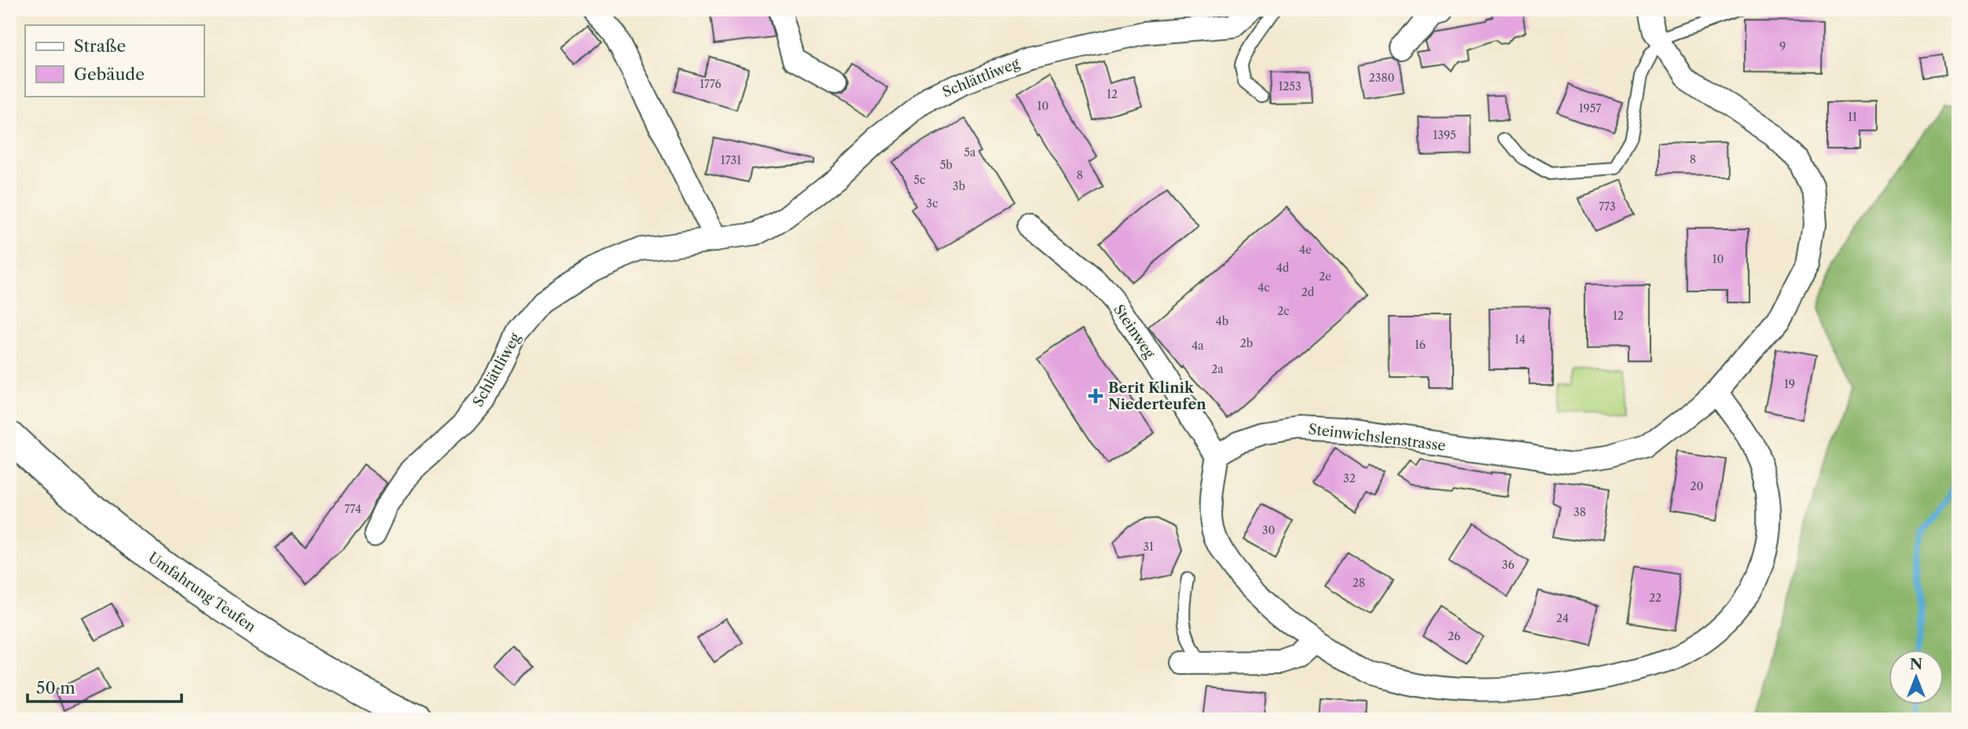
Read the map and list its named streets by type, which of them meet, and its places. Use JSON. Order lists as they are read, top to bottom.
{
  "streets": {
    "main road": ["Umfahrung Teufen"],
    "street": ["Schlättliweg", "Steinweg", "Steinwichslenstrasse"]
  },
  "crossings": [
    ["Steinweg", "Steinwichslenstrasse"]
  ],
  "places": {
    "health": ["Berit Klinik Niederteufen"]
  },
  "house_numbers": [
    "9",
    "2380",
    "1776",
    "1253",
    "12",
    "10",
    "1957",
    "11",
    "1395",
    "5a",
    "8",
    "1731",
    "5b",
    "8",
    "5c",
    "3b",
    "3c",
    "773",
    "4e",
    "10",
    "4d",
    "2e",
    "4c",
    "2d",
    "2c",
    "12",
    "4b",
    "14",
    "2b",
    "16",
    "4a",
    "2a",
    "19",
    "32",
    "20",
    "774",
    "38",
    "30",
    "31",
    "36",
    "28",
    "22",
    "24",
    "26"
  ],
  "legend": ["Straße", "Gebäude"],
  "scale_bar": "50 m",
  "north": "top"
}
